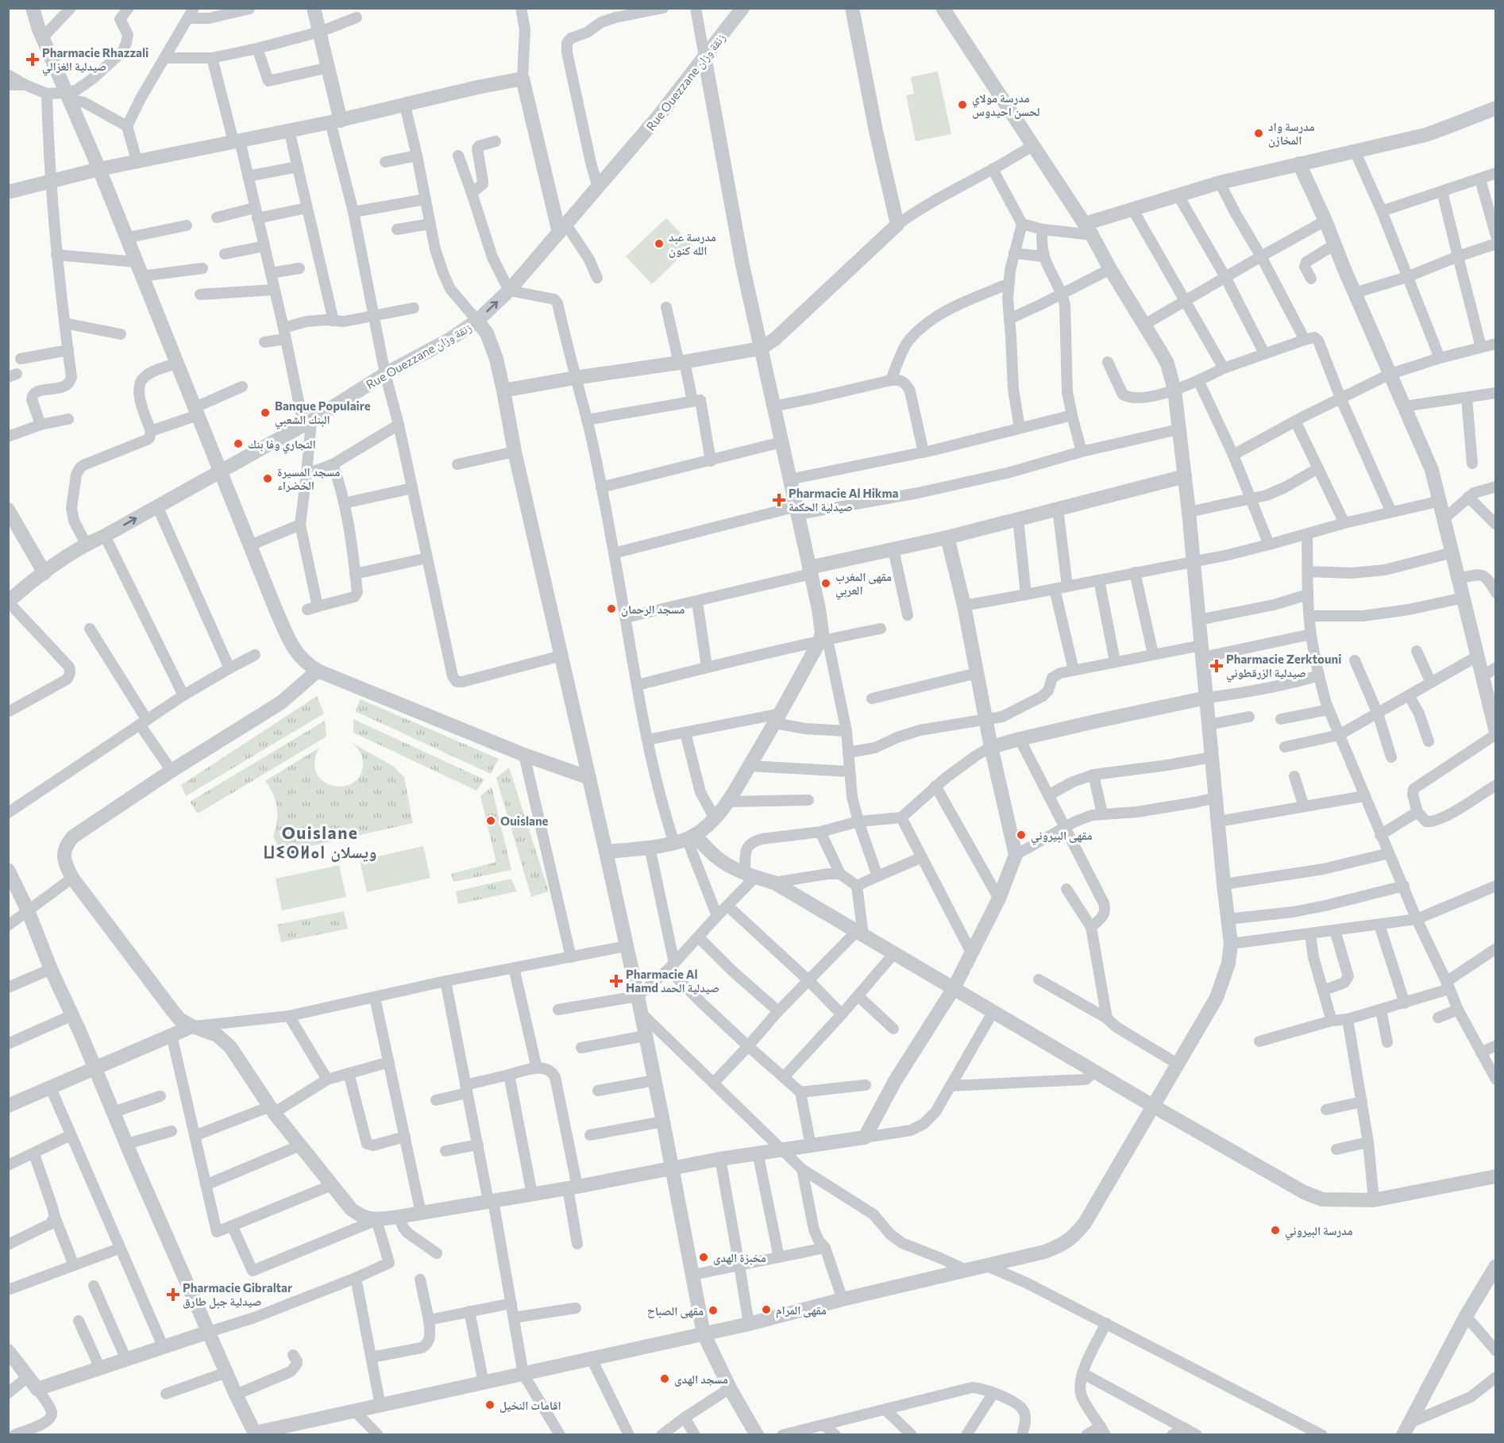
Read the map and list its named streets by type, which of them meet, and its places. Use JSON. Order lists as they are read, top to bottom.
{
  "streets": {
    "street": ["Rue Ouezzane زنقة وزان"]
  },
  "districts": ["Ouislane ⵡⵉⵙⵍⴰⵏ ويسلان"],
  "places": {
    "health": [
      "Pharmacie Rhazzali صيدلية الغزالي",
      "Pharmacie Al Hikma صيدلية الحكمة",
      "Pharmacie Zerktouni صيدلية الزرقطوني",
      "Pharmacie Al Hamd صيدلية الحمد",
      "Pharmacie Gibraltar صيدلية جبل طارق"
    ],
    "other": [
      "مدرسة مولاي لحسن احيدوس",
      "مدرسة واد المخازن",
      "مدرسة عبد الله كنون",
      "Banque Populaire البنك الشعبي",
      "التجاري وفا بنك",
      "مسجد المسيرة الخضراء",
      "مقهى المغرب العربي",
      "مسجد الرحمان",
      "Ouislane",
      "مقهى البيروني",
      "مدرسة البيروني",
      "مخبزة الهدى",
      "مقهى المرام",
      "مقهى الصباح",
      "مسجد الهدى",
      "اقامات النخيل"
    ]
  }
}
